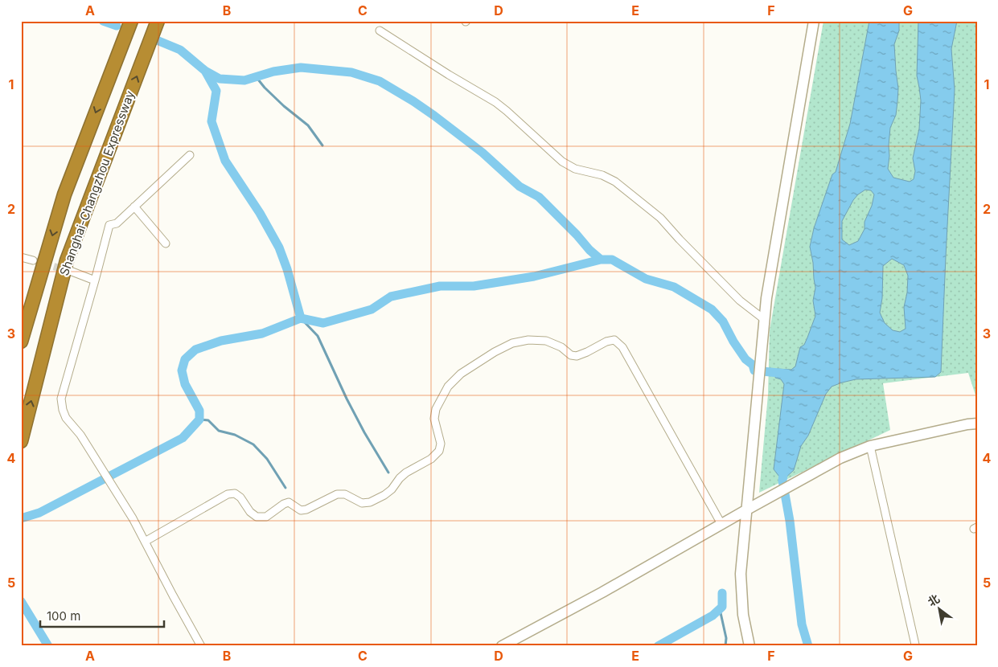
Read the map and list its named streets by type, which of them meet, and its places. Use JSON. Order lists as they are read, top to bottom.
{
  "streets": {
    "highway": ["Shanghai-Changzhou Expressway"]
  },
  "scale_bar": "100 m",
  "north": "top left",
  "grid": {
    "columns": [
      "A",
      "B",
      "C",
      "D",
      "E",
      "F",
      "G"
    ],
    "rows": [
      "1",
      "2",
      "3",
      "4",
      "5"
    ]
  }
}
